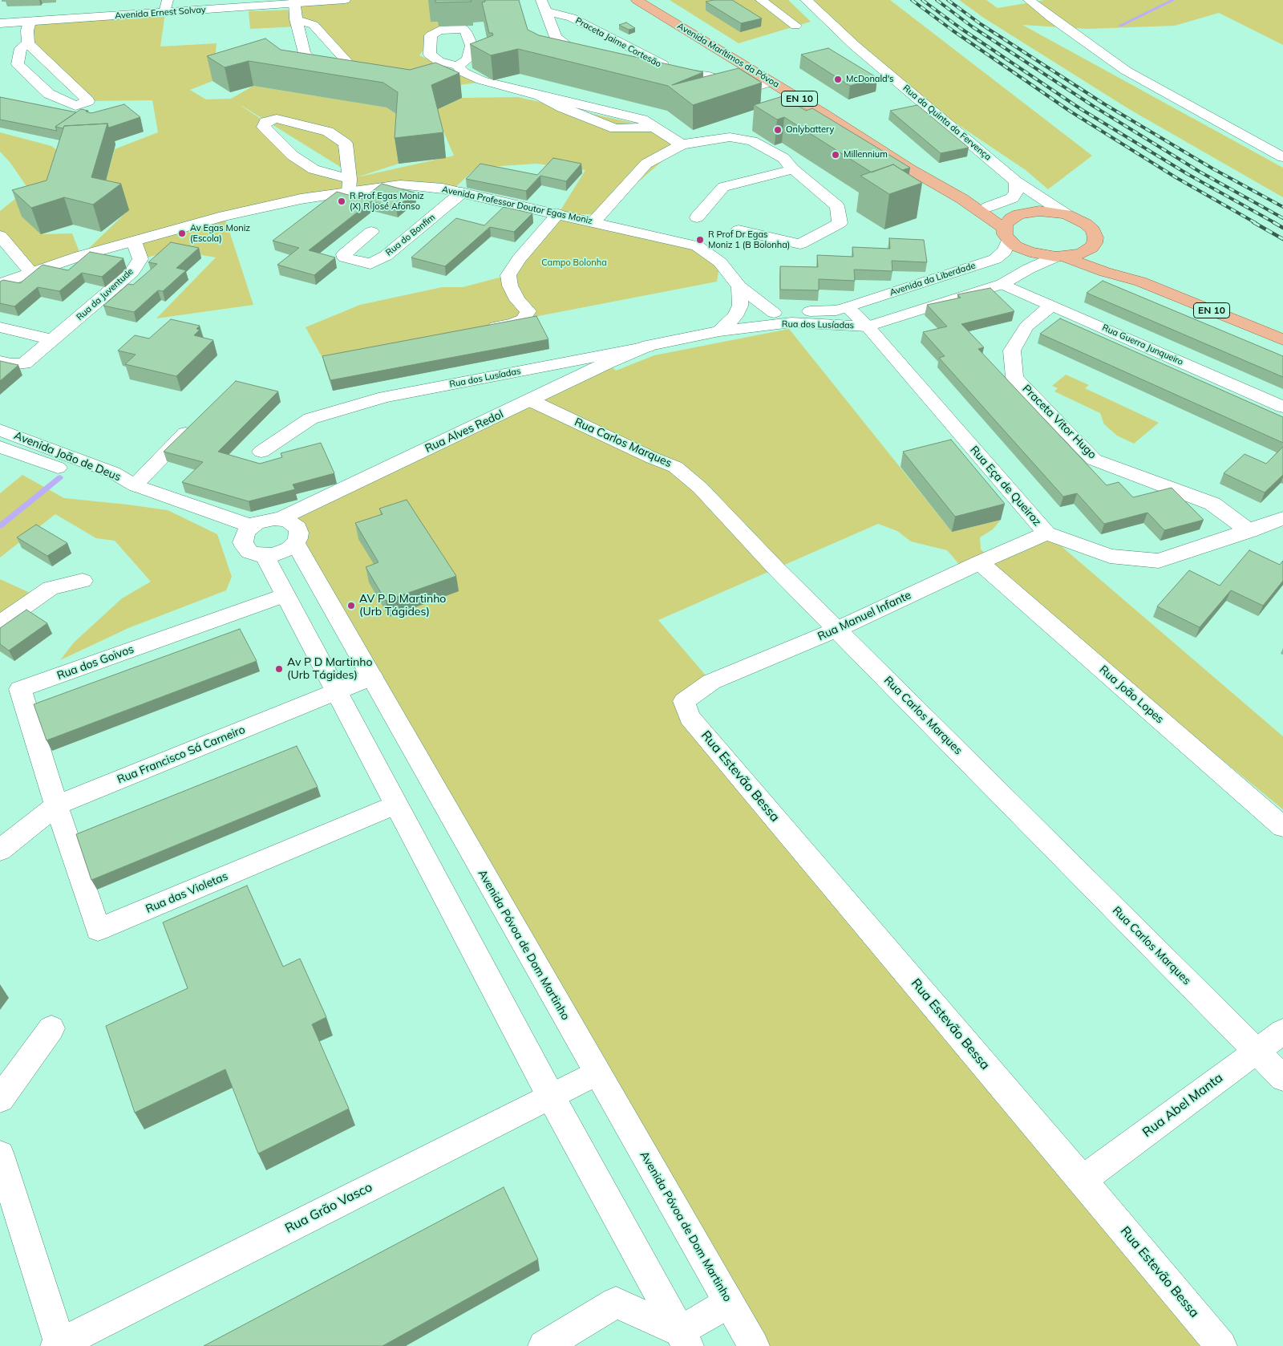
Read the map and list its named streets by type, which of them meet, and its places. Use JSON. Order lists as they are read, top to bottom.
{
  "streets": {
    "main road": ["Avenida Marítimos da Póvoa", "EN 10"],
    "street": [
      "Avenida Ernest Solvay",
      "Praceta Jaime Cortesão",
      "Rua da Quinta da Fervença",
      "Avenida Professor Doutor Egas Moniz",
      "Rua do Bonfim",
      "Avenida da Liberdade",
      "Rua da Juventude",
      "Rua dos Lusíadas",
      "Rua Guerra Junqueiro",
      "Praceta Vitor Hugo",
      "Rua Alves Redol",
      "Rua Carlos Marques",
      "Avenida João de Deus",
      "Rua Eça de Queiroz",
      "Rua Manuel Infante",
      "Rua dos Goivos",
      "Rua João Lopes",
      "Rua Francisco Sá Carneiro",
      "Rua Estevão Bessa",
      "Rua das Violetas",
      "Avenida Póvoa de Dom Martinho",
      "Rua Abel Manta",
      "Rua Grão Vasco"
    ]
  },
  "crossings": [
    ["Praceta Jaime Cortesão", "Avenida Marítimos da Póvoa"],
    ["Avenida Marítimos da Póvoa", "EN 10"],
    ["Avenida Marítimos da Póvoa", "Rua da Quinta da Fervença"],
    ["Avenida Marítimos da Póvoa", "Avenida da Liberdade"],
    ["EN 10", "Rua da Quinta da Fervença"],
    ["EN 10", "Avenida da Liberdade"],
    ["Avenida Professor Doutor Egas Moniz", "Rua do Bonfim"],
    ["Avenida Professor Doutor Egas Moniz", "Rua da Juventude"],
    ["Avenida Professor Doutor Egas Moniz", "Rua dos Lusíadas"],
    ["Avenida da Liberdade", "Rua dos Lusíadas"],
    ["Avenida da Liberdade", "Rua Eça de Queiroz"],
    ["Rua dos Lusíadas", "Rua Alves Redol"],
    ["Rua dos Lusíadas", "Rua Eça de Queiroz"],
    ["Rua Guerra Junqueiro", "Praceta Vitor Hugo"],
    ["Praceta Vitor Hugo", "Rua Eça de Queiroz"],
    ["Rua Alves Redol", "Rua Carlos Marques"],
    ["Rua Alves Redol", "Avenida João de Deus"],
    ["Rua Alves Redol", "Avenida Póvoa de Dom Martinho"],
    ["Rua Carlos Marques", "Rua Manuel Infante"],
    ["Rua Carlos Marques", "Rua Abel Manta"],
    ["Avenida João de Deus", "Avenida Póvoa de Dom Martinho"],
    ["Rua Eça de Queiroz", "Rua Manuel Infante"],
    ["Rua Manuel Infante", "Rua João Lopes"],
    ["Rua Manuel Infante", "Rua Estevão Bessa"],
    ["Rua dos Goivos", "Rua Francisco Sá Carneiro"],
    ["Rua dos Goivos", "Rua das Violetas"],
    ["Rua Francisco Sá Carneiro", "Rua das Violetas"],
    ["Rua Francisco Sá Carneiro", "Avenida Póvoa de Dom Martinho"],
    ["Rua Estevão Bessa", "Rua Abel Manta"],
    ["Avenida Póvoa de Dom Martinho", "Rua Grão Vasco"]
  ],
  "parks": ["Campo Bolonha"],
  "places": [
    "McDonald's",
    "Onlybattery",
    "Millennium",
    "R Prof Egas Moniz (X) R José Afonso",
    "Av Egas Moniz (Escola)",
    "R Prof Dr Egas Moniz 1 (B Bolonha)",
    "AV P D Martinho (Urb Tágides)",
    "Av P D Martinho (Urb Tágides)"
  ]
}
